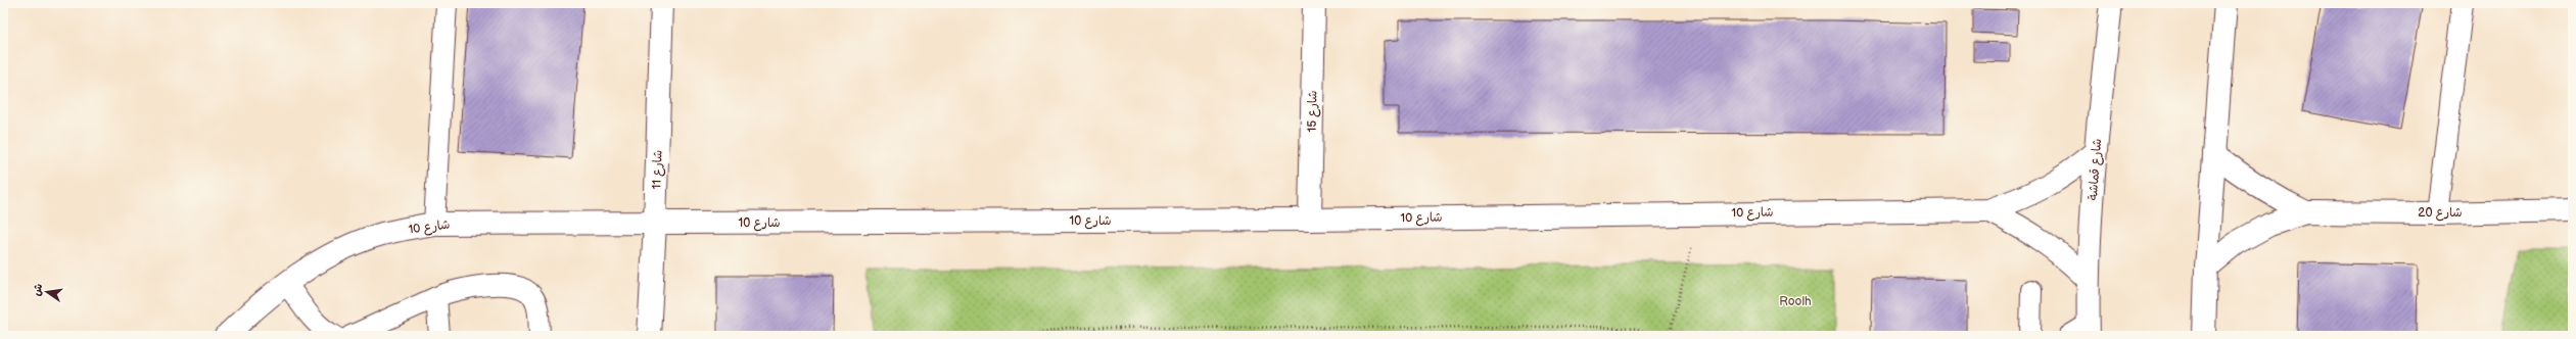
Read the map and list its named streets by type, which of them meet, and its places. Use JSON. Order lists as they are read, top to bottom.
{
  "streets": {
    "street": [
      "شارع 15",
      "شارع 11",
      "شارع قماشة",
      "شارع 10",
      "شارع 20"
    ]
  },
  "crossings": [
    ["شارع 15", "شارع 10"],
    ["شارع 11", "شارع 10"],
    ["شارع قماشة", "شارع 10"]
  ],
  "parks": ["Roolh"],
  "north": "left"
}
